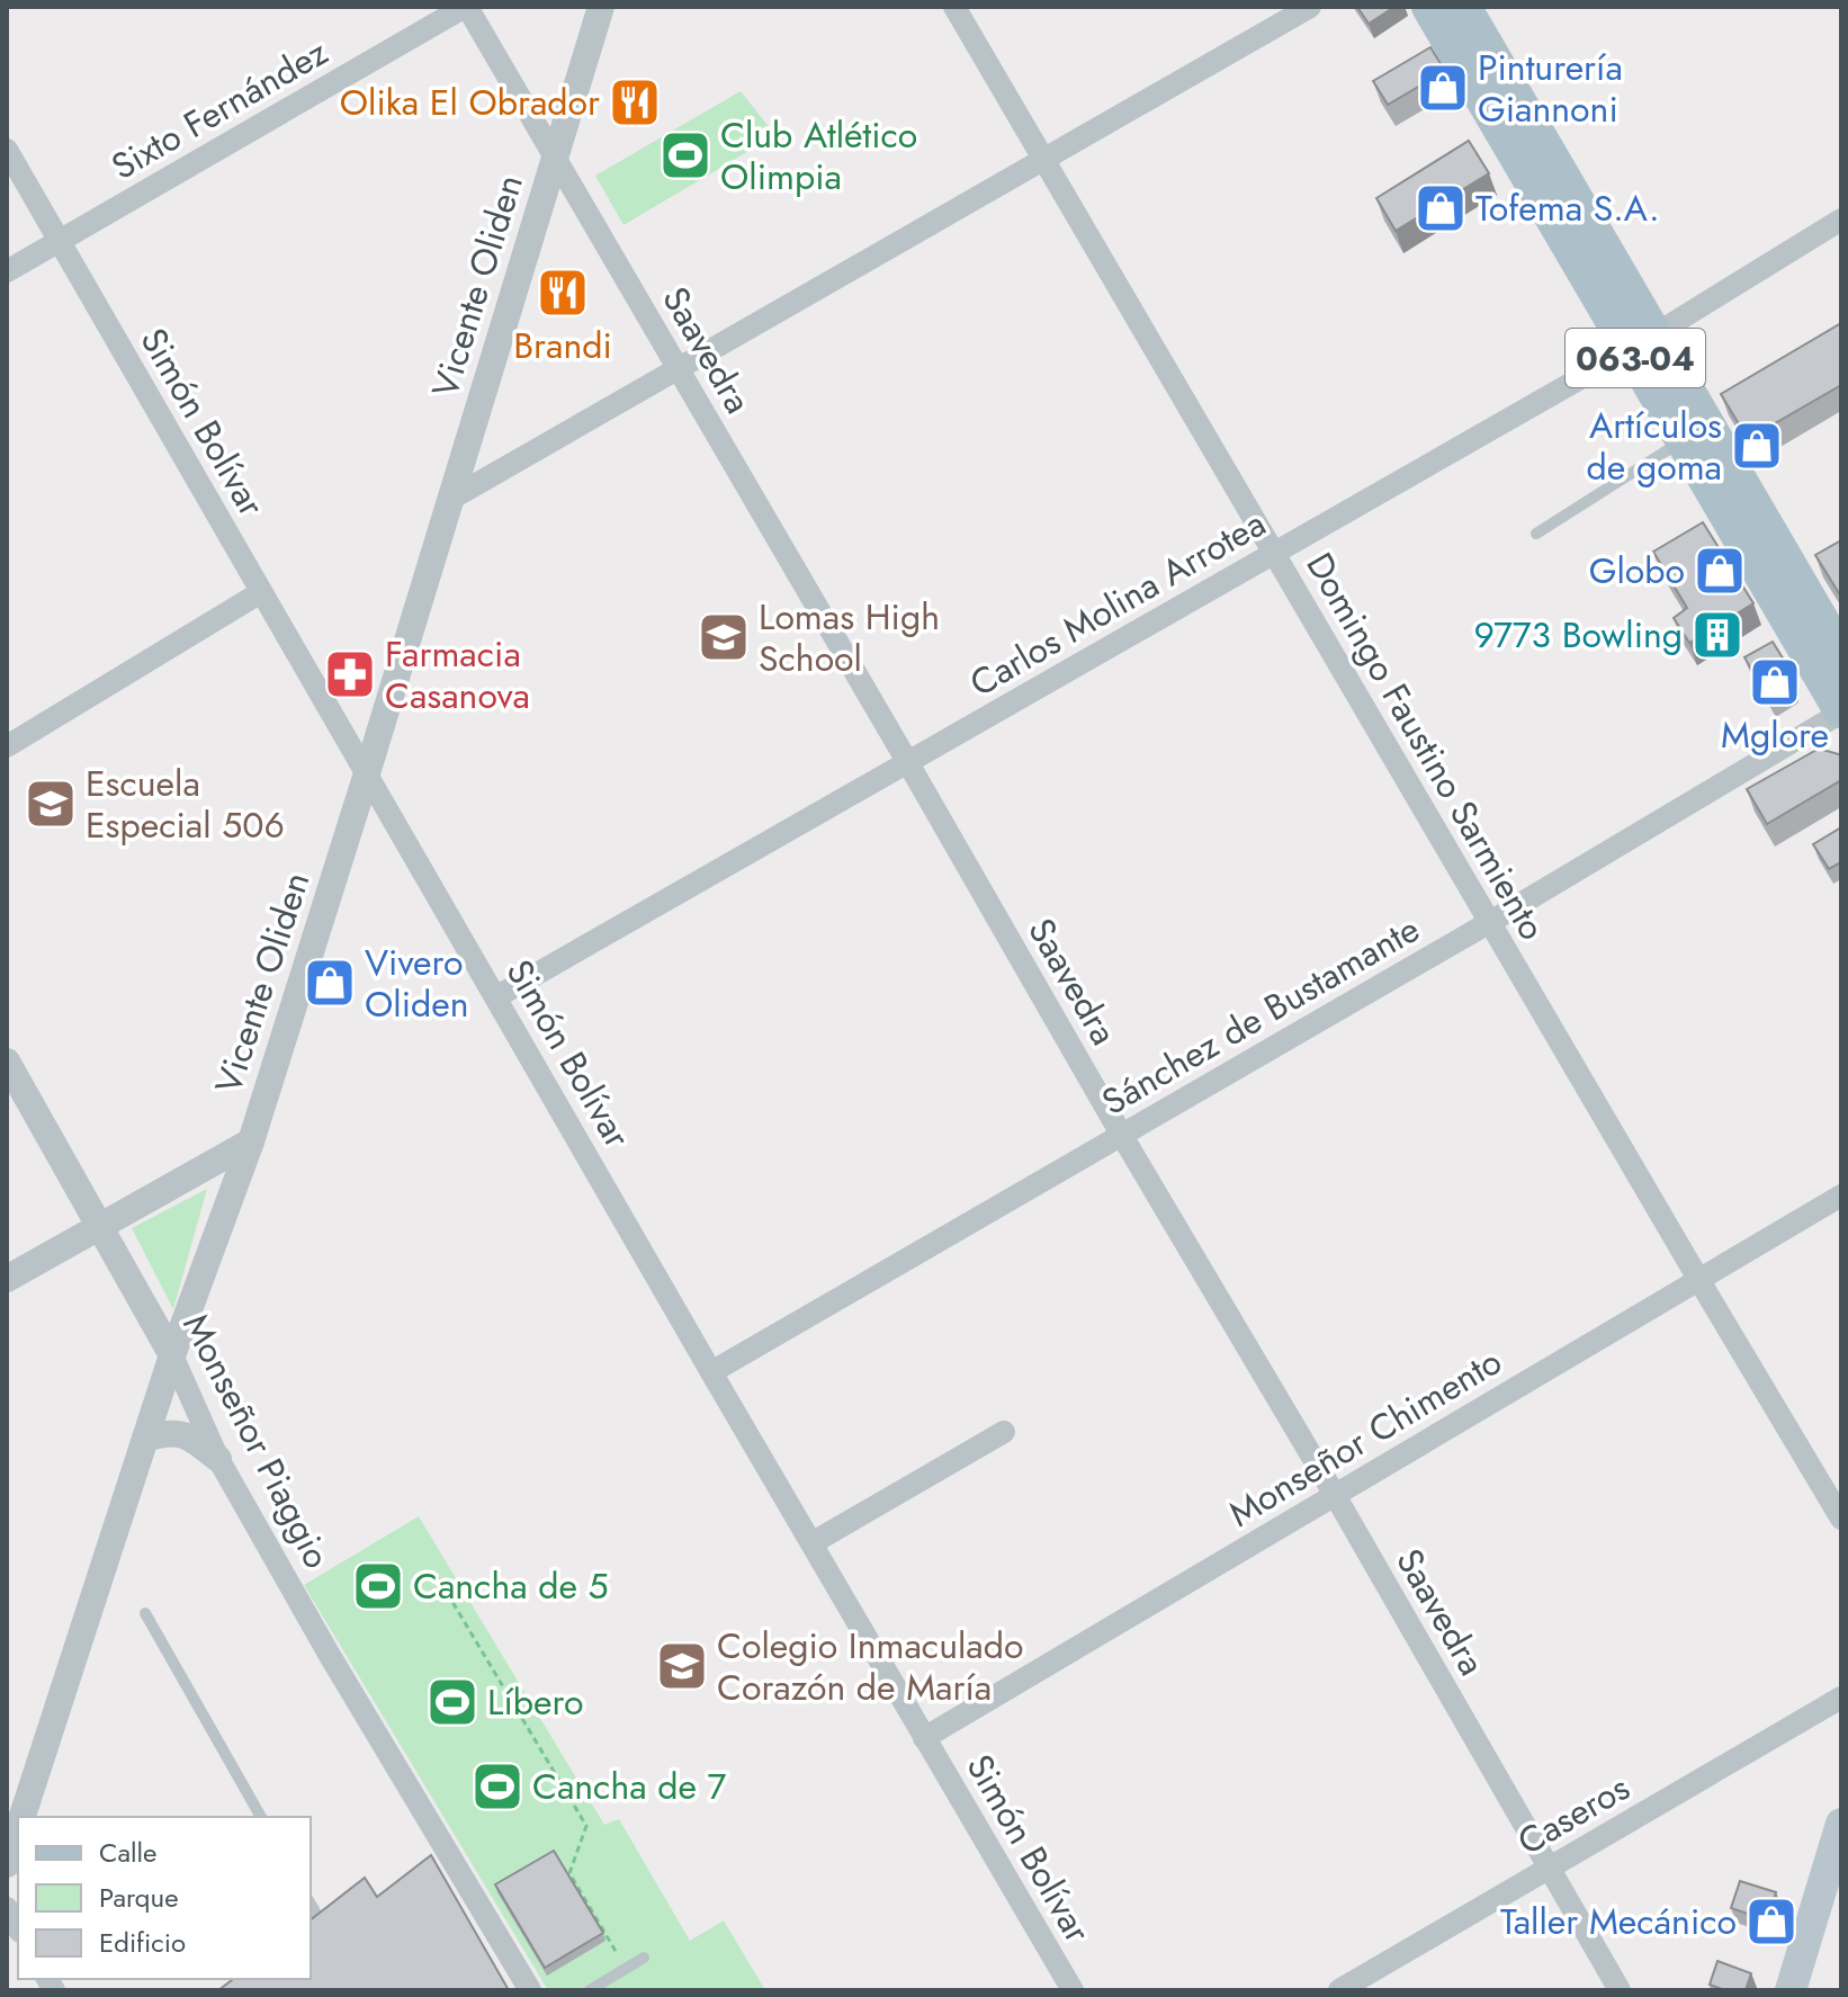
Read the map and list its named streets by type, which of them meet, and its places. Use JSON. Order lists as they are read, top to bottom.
{
  "streets": {
    "main road": ["063-04"],
    "street": [
      "Sixto Fernández",
      "Vicente Oliden",
      "Saavedra",
      "Simón Bolívar",
      "Carlos Molina Arrotea",
      "Domingo Faustino Sarmiento",
      "Sánchez de Bustamante",
      "Monseñor Chimento",
      "Monseñor Piaggio",
      "Caseros"
    ]
  },
  "crossings": [
    ["Sixto Fernández", "Saavedra"],
    ["Sixto Fernández", "Simón Bolívar"],
    ["Vicente Oliden", "Saavedra"],
    ["Vicente Oliden", "Simón Bolívar"],
    ["Vicente Oliden", "Monseñor Piaggio"],
    ["Saavedra", "Carlos Molina Arrotea"],
    ["Saavedra", "Sánchez de Bustamante"],
    ["Saavedra", "Monseñor Chimento"],
    ["Saavedra", "Caseros"],
    ["063-04", "Carlos Molina Arrotea"],
    ["063-04", "Sánchez de Bustamante"],
    ["Simón Bolívar", "Carlos Molina Arrotea"],
    ["Simón Bolívar", "Sánchez de Bustamante"],
    ["Simón Bolívar", "Monseñor Chimento"],
    ["Carlos Molina Arrotea", "Domingo Faustino Sarmiento"],
    ["Domingo Faustino Sarmiento", "Sánchez de Bustamante"],
    ["Domingo Faustino Sarmiento", "Monseñor Chimento"]
  ],
  "places": {
    "shop": [
      "Pinturería Giannoni",
      "Tofema S.A.",
      "Artículos de goma",
      "Globo",
      "Mglore",
      "Vivero Oliden",
      "Taller Mecánico"
    ],
    "restaurant": ["Olika El Obrador", "Brandi"],
    "sports": [
      "Club Atlético Olimpia",
      "Cancha de 5",
      "Líbero",
      "Cancha de 7"
    ],
    "building": ["9773 Bowling"],
    "school or university": ["Lomas High School", "Escuela Especial 506", "Colegio Inmaculado Corazón de María"],
    "pharmacy": ["Farmacia Casanova"]
  },
  "legend": ["Calle", "Parque", "Edificio"]
}
